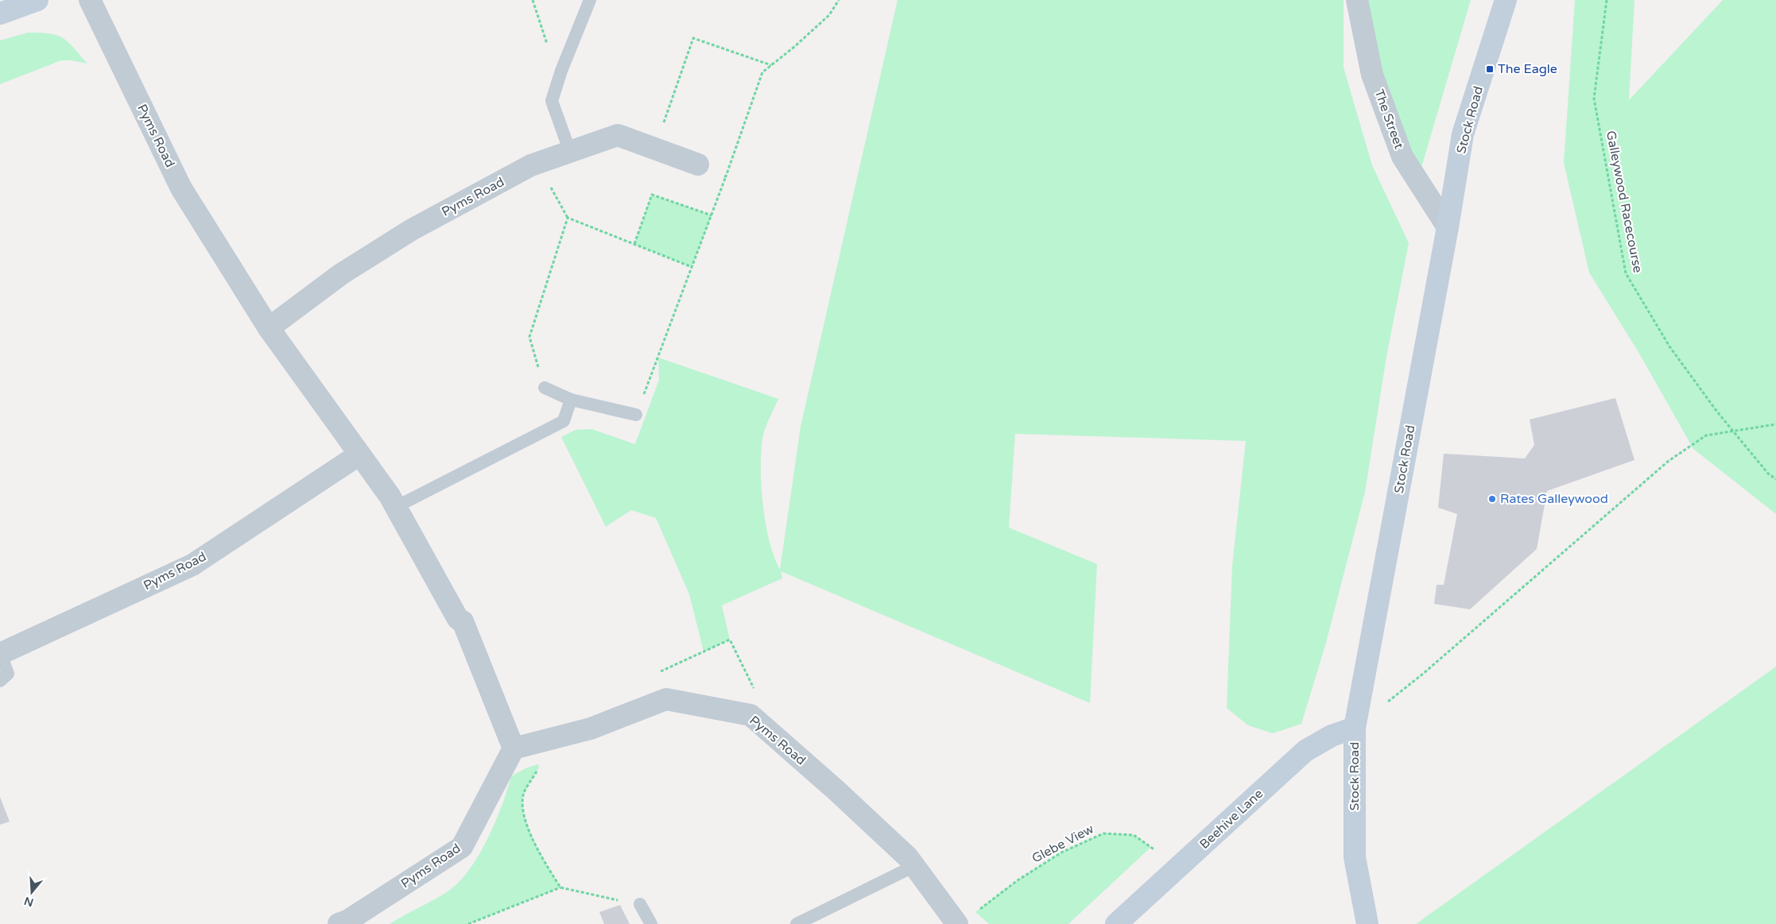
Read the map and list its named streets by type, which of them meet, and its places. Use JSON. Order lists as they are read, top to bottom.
{
  "streets": {
    "main road": ["Stock Road", "Beehive Lane"],
    "street": ["The Street", "Pyms Road"],
    "path": ["Galleywood Racecourse", "Glebe View"]
  },
  "crossings": [
    ["The Street", "Stock Road"],
    ["Stock Road", "Beehive Lane"],
    ["Beehive Lane", "Glebe View"]
  ],
  "places": {
    "transit": ["The Eagle"],
    "other": ["Rates Galleywood"]
  },
  "north": "bottom"
}
